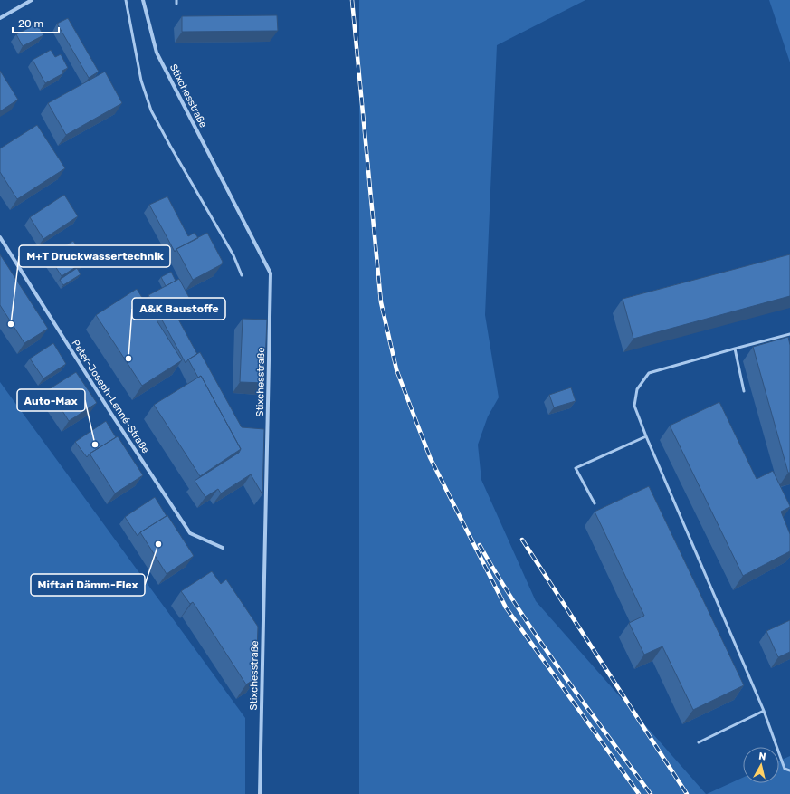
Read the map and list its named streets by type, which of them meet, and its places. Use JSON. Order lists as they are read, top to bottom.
{
  "streets": {
    "street": ["Stixchesstraße", "Peter-Joseph-Lenné-Straße"]
  },
  "places": [
    "M+T Druckwassertechnik",
    "A&K Baustoffe",
    "Auto-Max",
    "Miftari Dämm-Flex"
  ],
  "scale_bar": "20 m",
  "north": "top"
}
